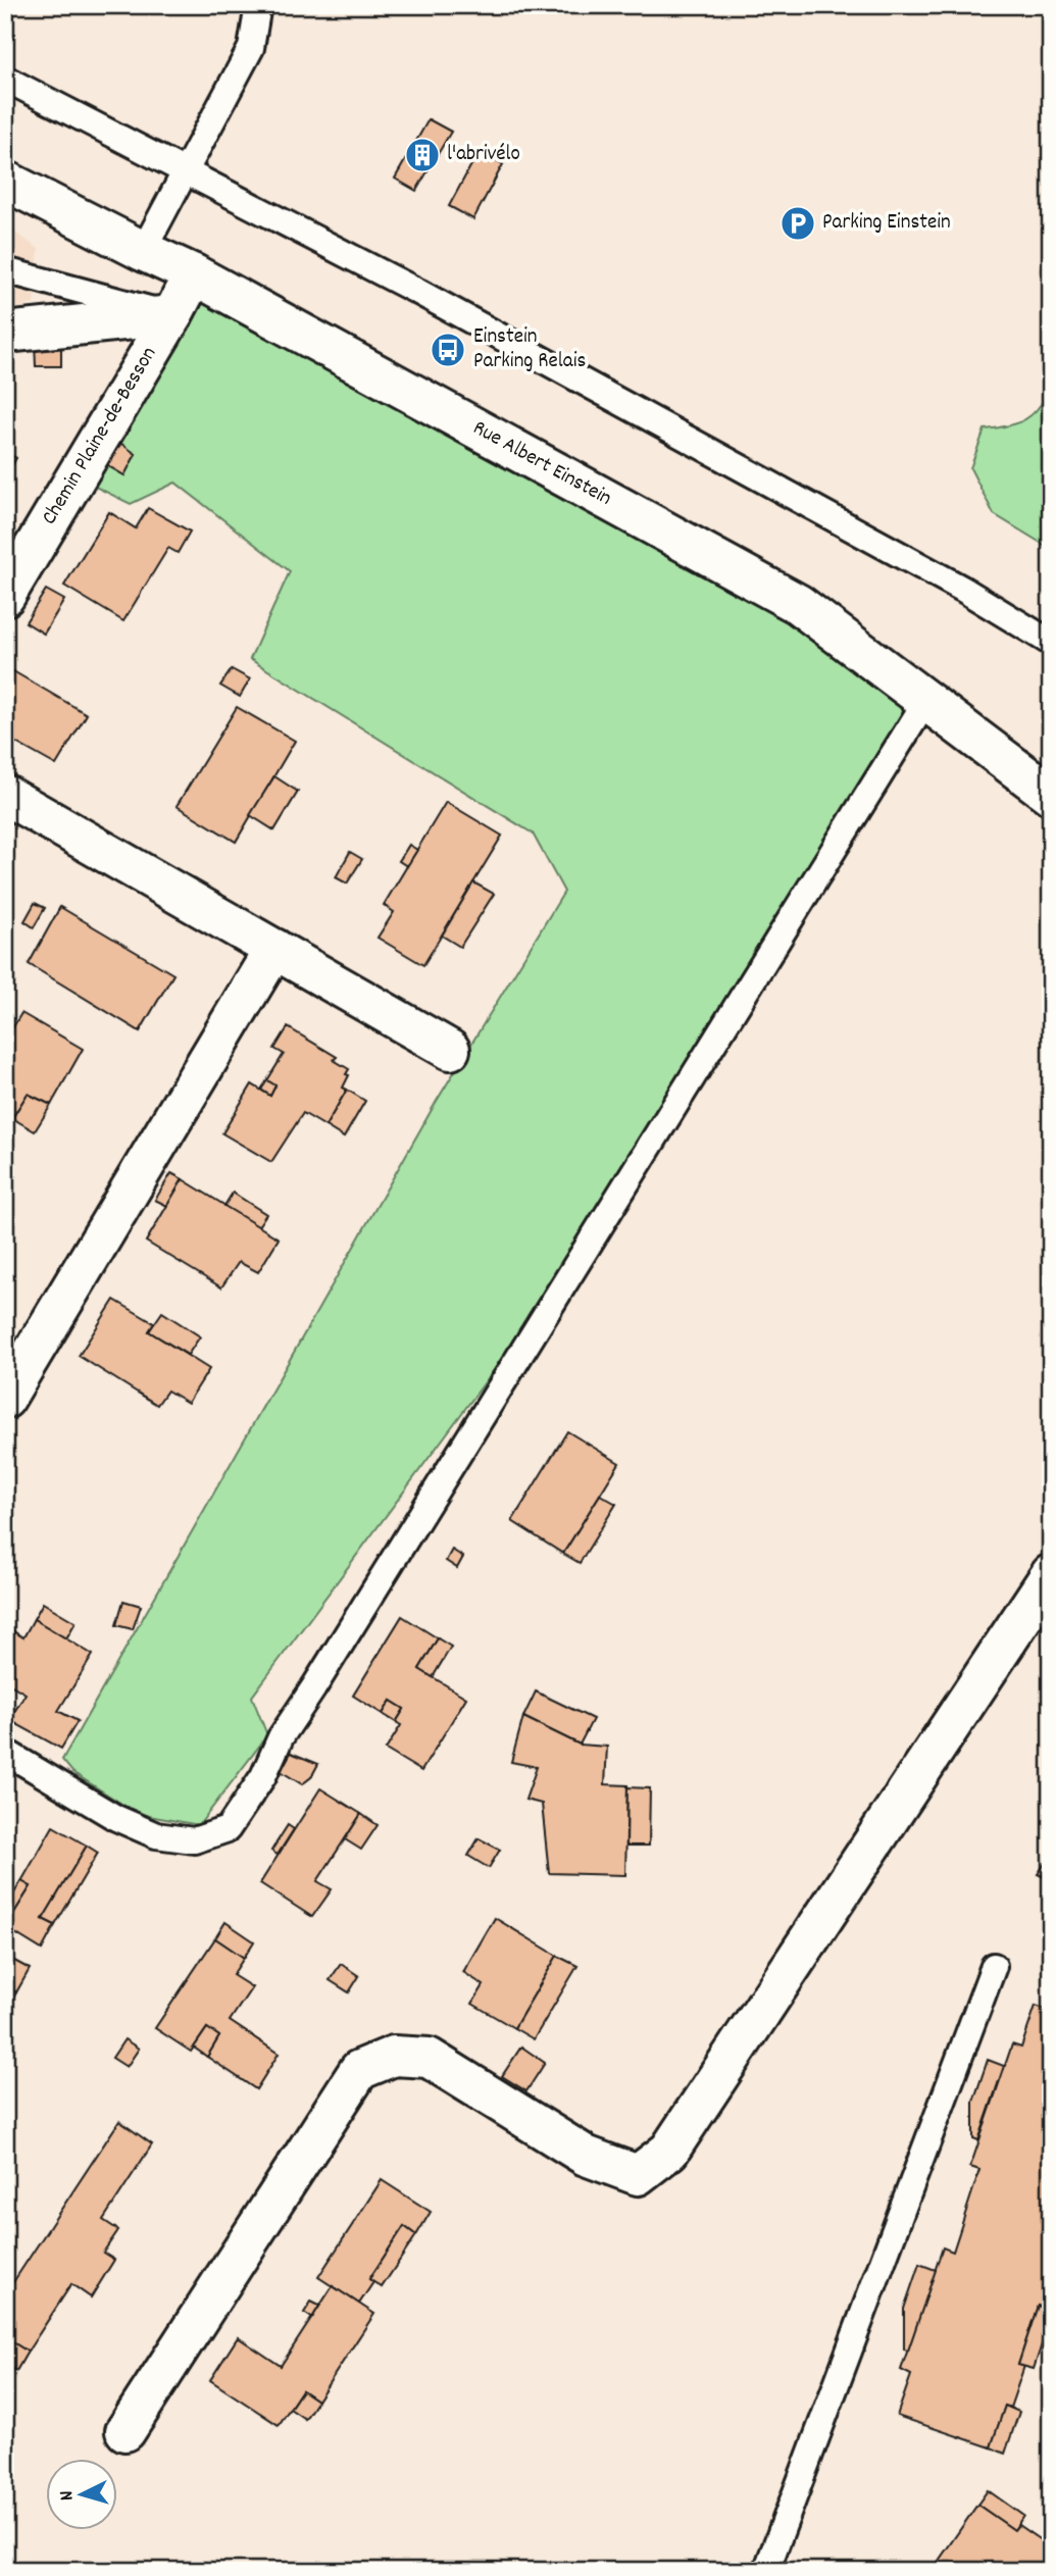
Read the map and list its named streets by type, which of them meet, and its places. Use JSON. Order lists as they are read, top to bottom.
{
  "streets": {
    "street": ["Chemin Plaine-de-Besson", "Rue Albert Einstein"]
  },
  "crossings": [
    ["Chemin Plaine-de-Besson", "Rue Albert Einstein"]
  ],
  "places": {
    "building": ["l'abrivélo"],
    "parking": ["Parking Einstein"],
    "bus stop": ["Einstein Parking Relais"]
  },
  "north": "left"
}
